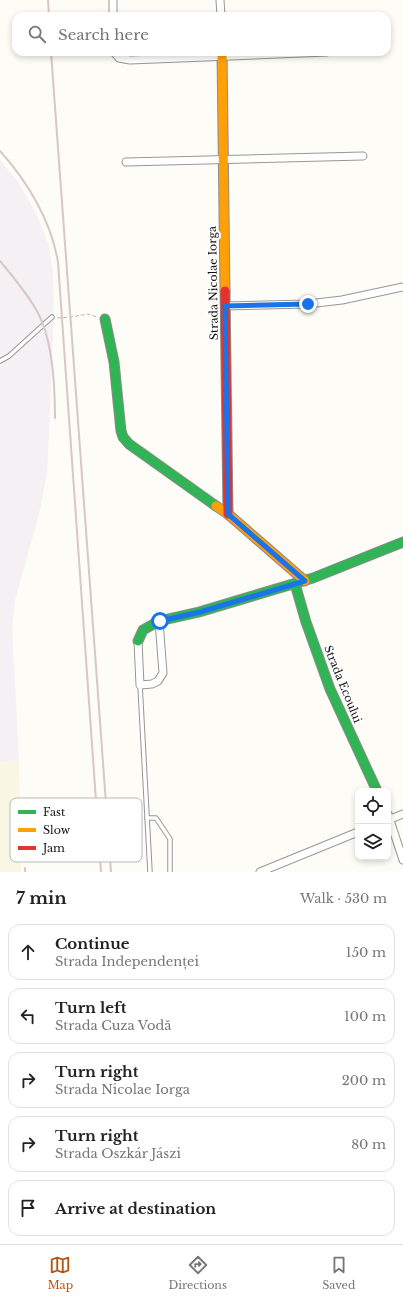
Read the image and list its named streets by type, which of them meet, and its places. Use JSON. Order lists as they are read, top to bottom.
{
  "streets": {
    "street": ["Strada Nicolae Iorga", "Strada Ecoului"]
  },
  "legend": ["Fast", "Slow", "Jam"],
  "page": {
    "search": "Search here",
    "heading": ["7 min", "Walk · 530 m"],
    "list": [
      ["Continue", "Strada Independenței", "150 m"],
      ["Turn left", "Strada Cuza Vodă", "100 m"],
      ["Turn right", "Strada Nicolae Iorga", "200 m"],
      ["Turn right", "Strada Oszkár Jászi", "80 m"],
      "Arrive at destination"
    ],
    "nav": ["Map", "Directions", "Saved"]
  }
}
